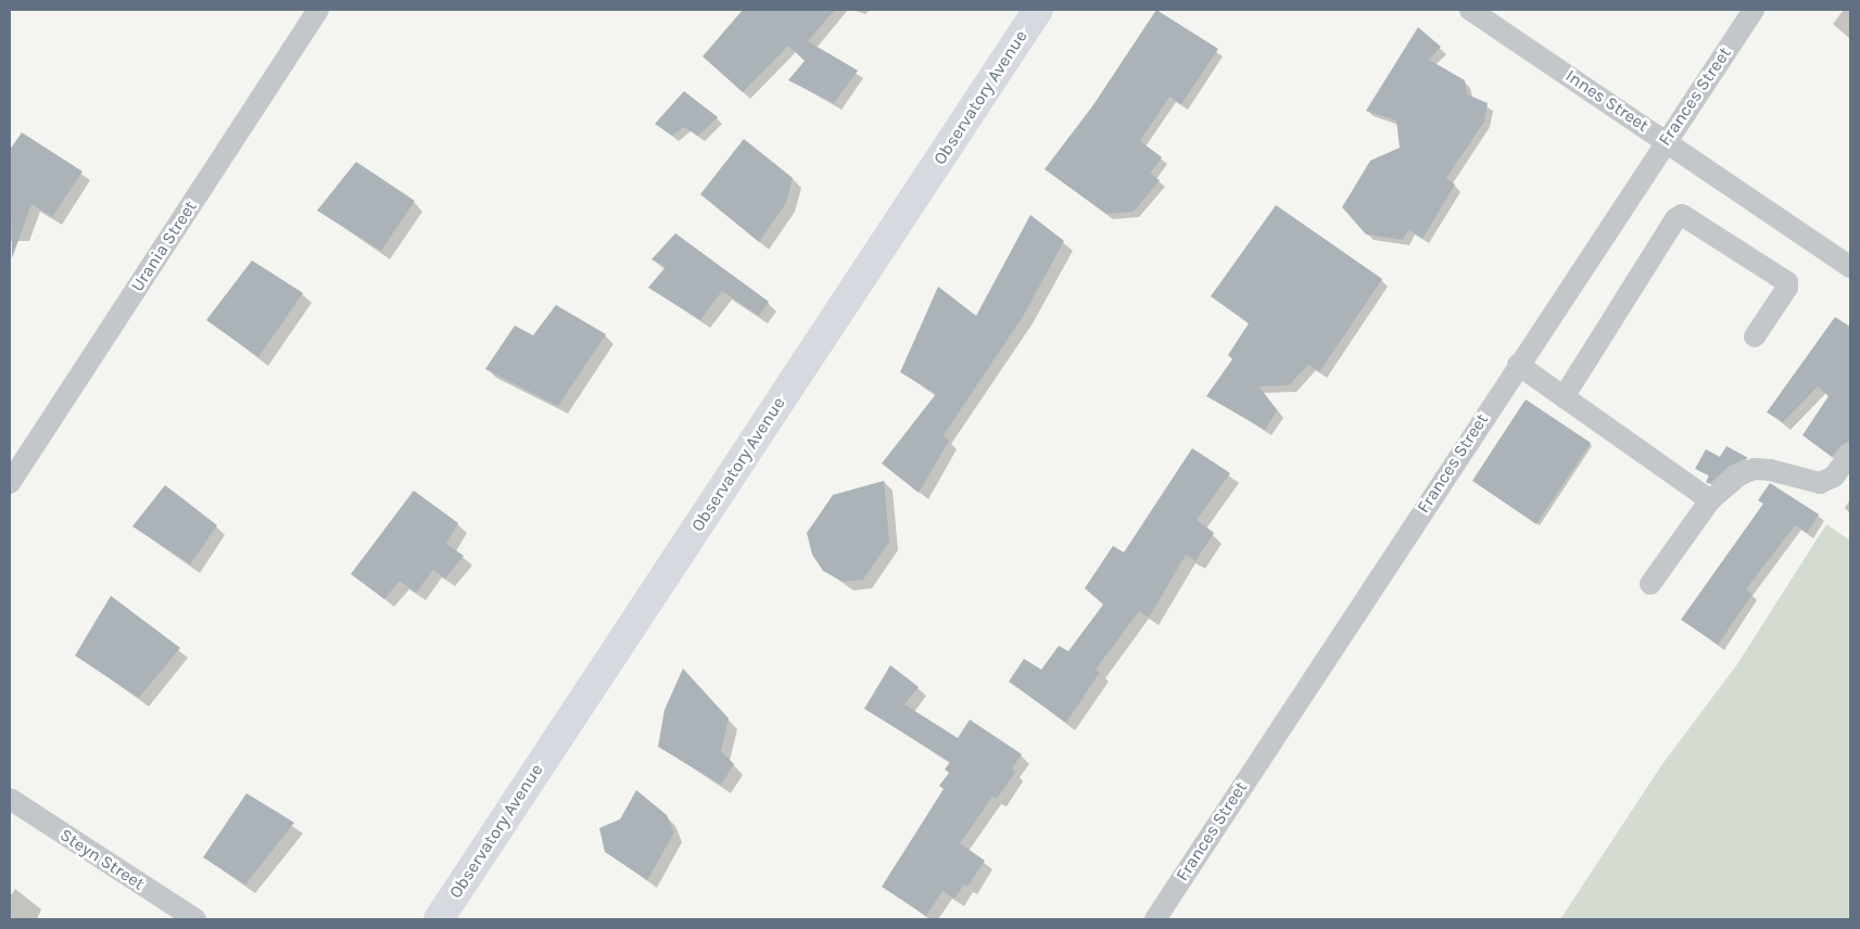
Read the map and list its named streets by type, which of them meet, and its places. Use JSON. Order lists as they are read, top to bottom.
{
  "streets": {
    "main road": ["Observatory Avenue"],
    "street": [
      "Frances Street",
      "Innes Street",
      "Urania Street",
      "Steyn Street"
    ]
  },
  "crossings": [
    ["Frances Street", "Innes Street"]
  ]
}
